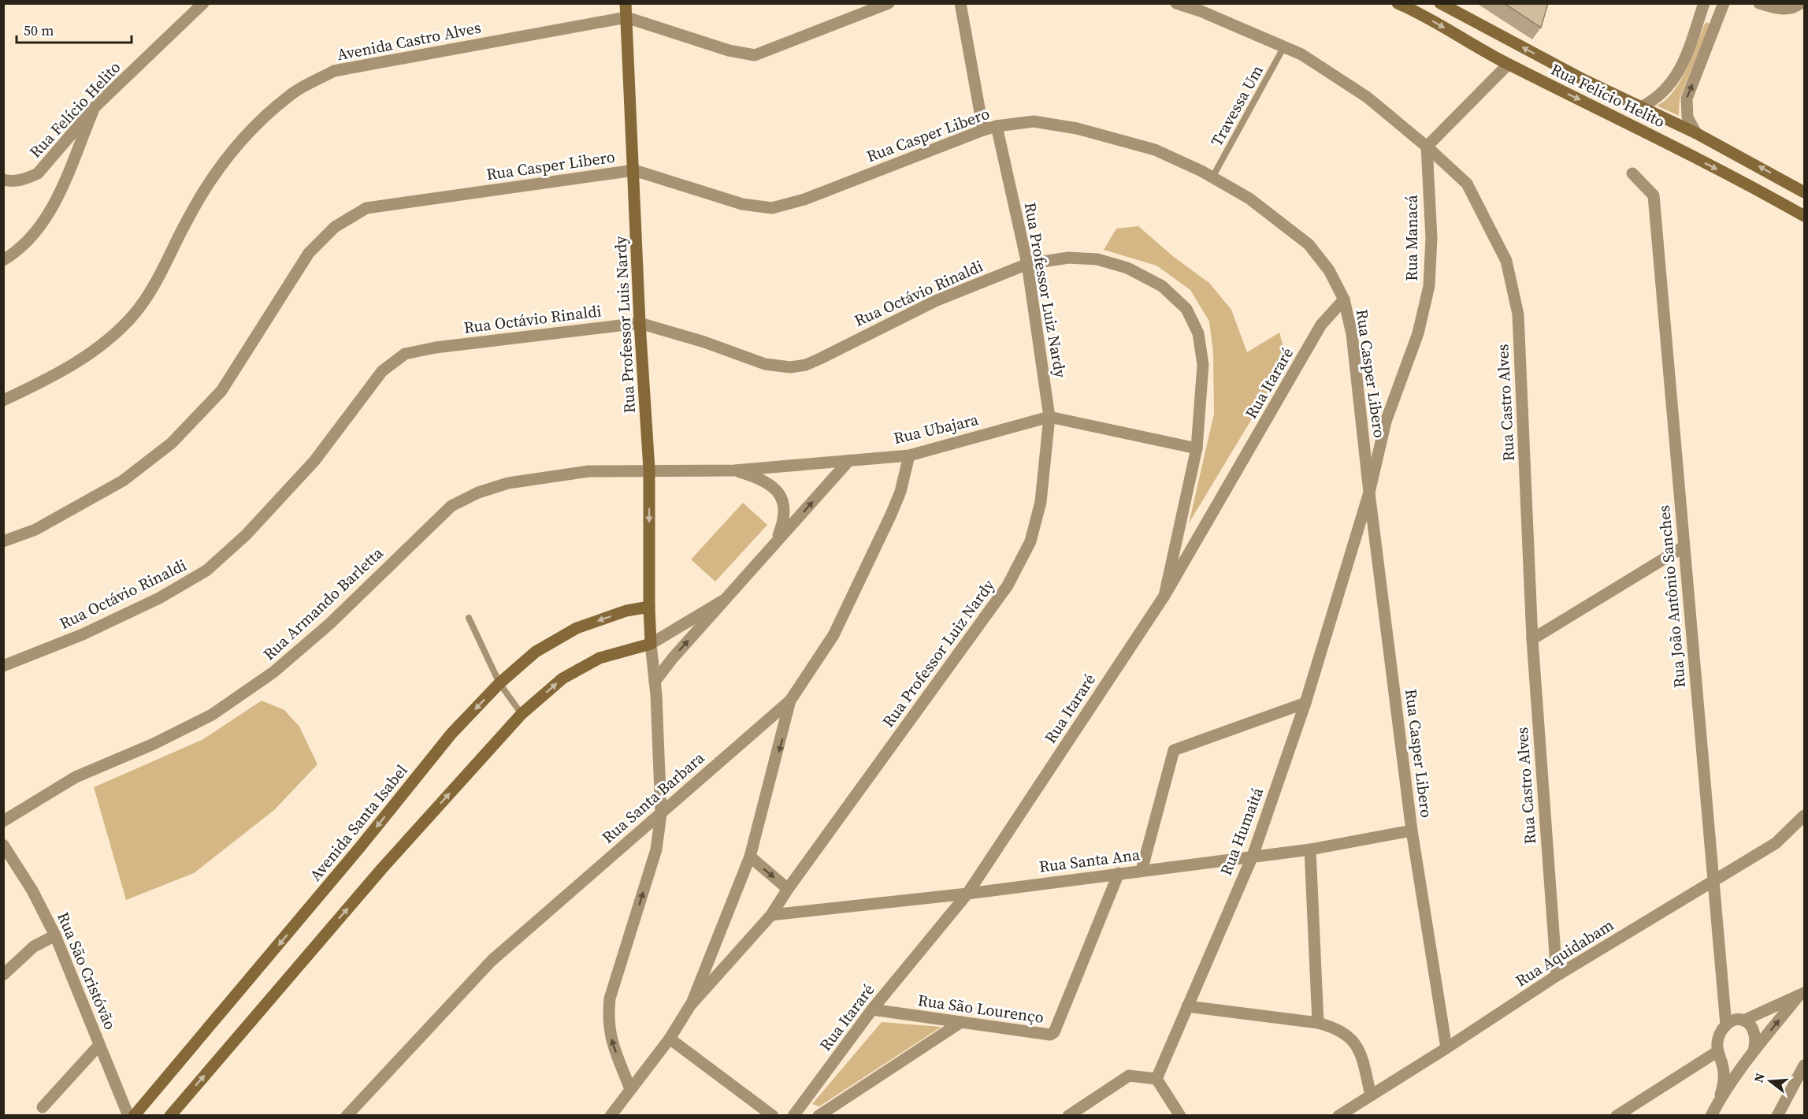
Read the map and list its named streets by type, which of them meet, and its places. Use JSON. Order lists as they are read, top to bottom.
{
  "streets": {
    "main road": ["Rua Felício Helito", "Rua Professor Luis Nardy", "Avenida Santa Isabel"],
    "street": [
      "Avenida Castro Alves",
      "Rua Casper Libero",
      "Rua Manacá",
      "Rua Professor Luiz Nardy",
      "Rua Octávio Rinaldi",
      "Rua Itararé",
      "Rua Castro Alves",
      "Rua Ubajara",
      "Rua João Antônio Sanches",
      "Rua Armando Barletta",
      "Rua Santa Barbara",
      "Rua Humaitá",
      "Rua Santa Ana",
      "Rua Aquidabam",
      "Rua São Cristóvão",
      "Rua São Lourenço"
    ],
    "lane": ["Travessa Um"]
  },
  "crossings": [
    ["Avenida Castro Alves", "Rua Professor Luis Nardy"],
    ["Travessa Um", "Rua Casper Libero"],
    ["Travessa Um", "Rua Castro Alves"],
    ["Rua Casper Libero", "Rua Manacá"],
    ["Rua Casper Libero", "Rua Professor Luiz Nardy"],
    ["Rua Casper Libero", "Rua Professor Luis Nardy"],
    ["Rua Casper Libero", "Rua Itararé"],
    ["Rua Casper Libero", "Rua Humaitá"],
    ["Rua Casper Libero", "Rua Santa Ana"],
    ["Rua Casper Libero", "Rua Aquidabam"],
    ["Rua Manacá", "Rua Castro Alves"],
    ["Rua Manacá", "Rua Humaitá"],
    ["Rua Professor Luiz Nardy", "Rua Octávio Rinaldi"],
    ["Rua Professor Luiz Nardy", "Rua Ubajara"],
    ["Rua Professor Luiz Nardy", "Rua Santa Ana"],
    ["Rua Octávio Rinaldi", "Rua Professor Luis Nardy"],
    ["Rua Octávio Rinaldi", "Rua Itararé"],
    ["Rua Octávio Rinaldi", "Rua Ubajara"],
    ["Rua Professor Luis Nardy", "Rua Ubajara"],
    ["Rua Professor Luis Nardy", "Rua Armando Barletta"],
    ["Rua Professor Luis Nardy", "Avenida Santa Isabel"],
    ["Rua Itararé", "Rua Santa Ana"],
    ["Rua Itararé", "Rua São Lourenço"],
    ["Rua Castro Alves", "Rua Aquidabam"],
    ["Rua Ubajara", "Rua Armando Barletta"],
    ["Rua Ubajara", "Rua Santa Barbara"],
    ["Rua João Antônio Sanches", "Rua Aquidabam"],
    ["Rua Humaitá", "Rua Santa Ana"],
    ["Rua Santa Ana", "Rua São Lourenço"]
  ],
  "scale_bar": "50 m",
  "north": "left"
}
